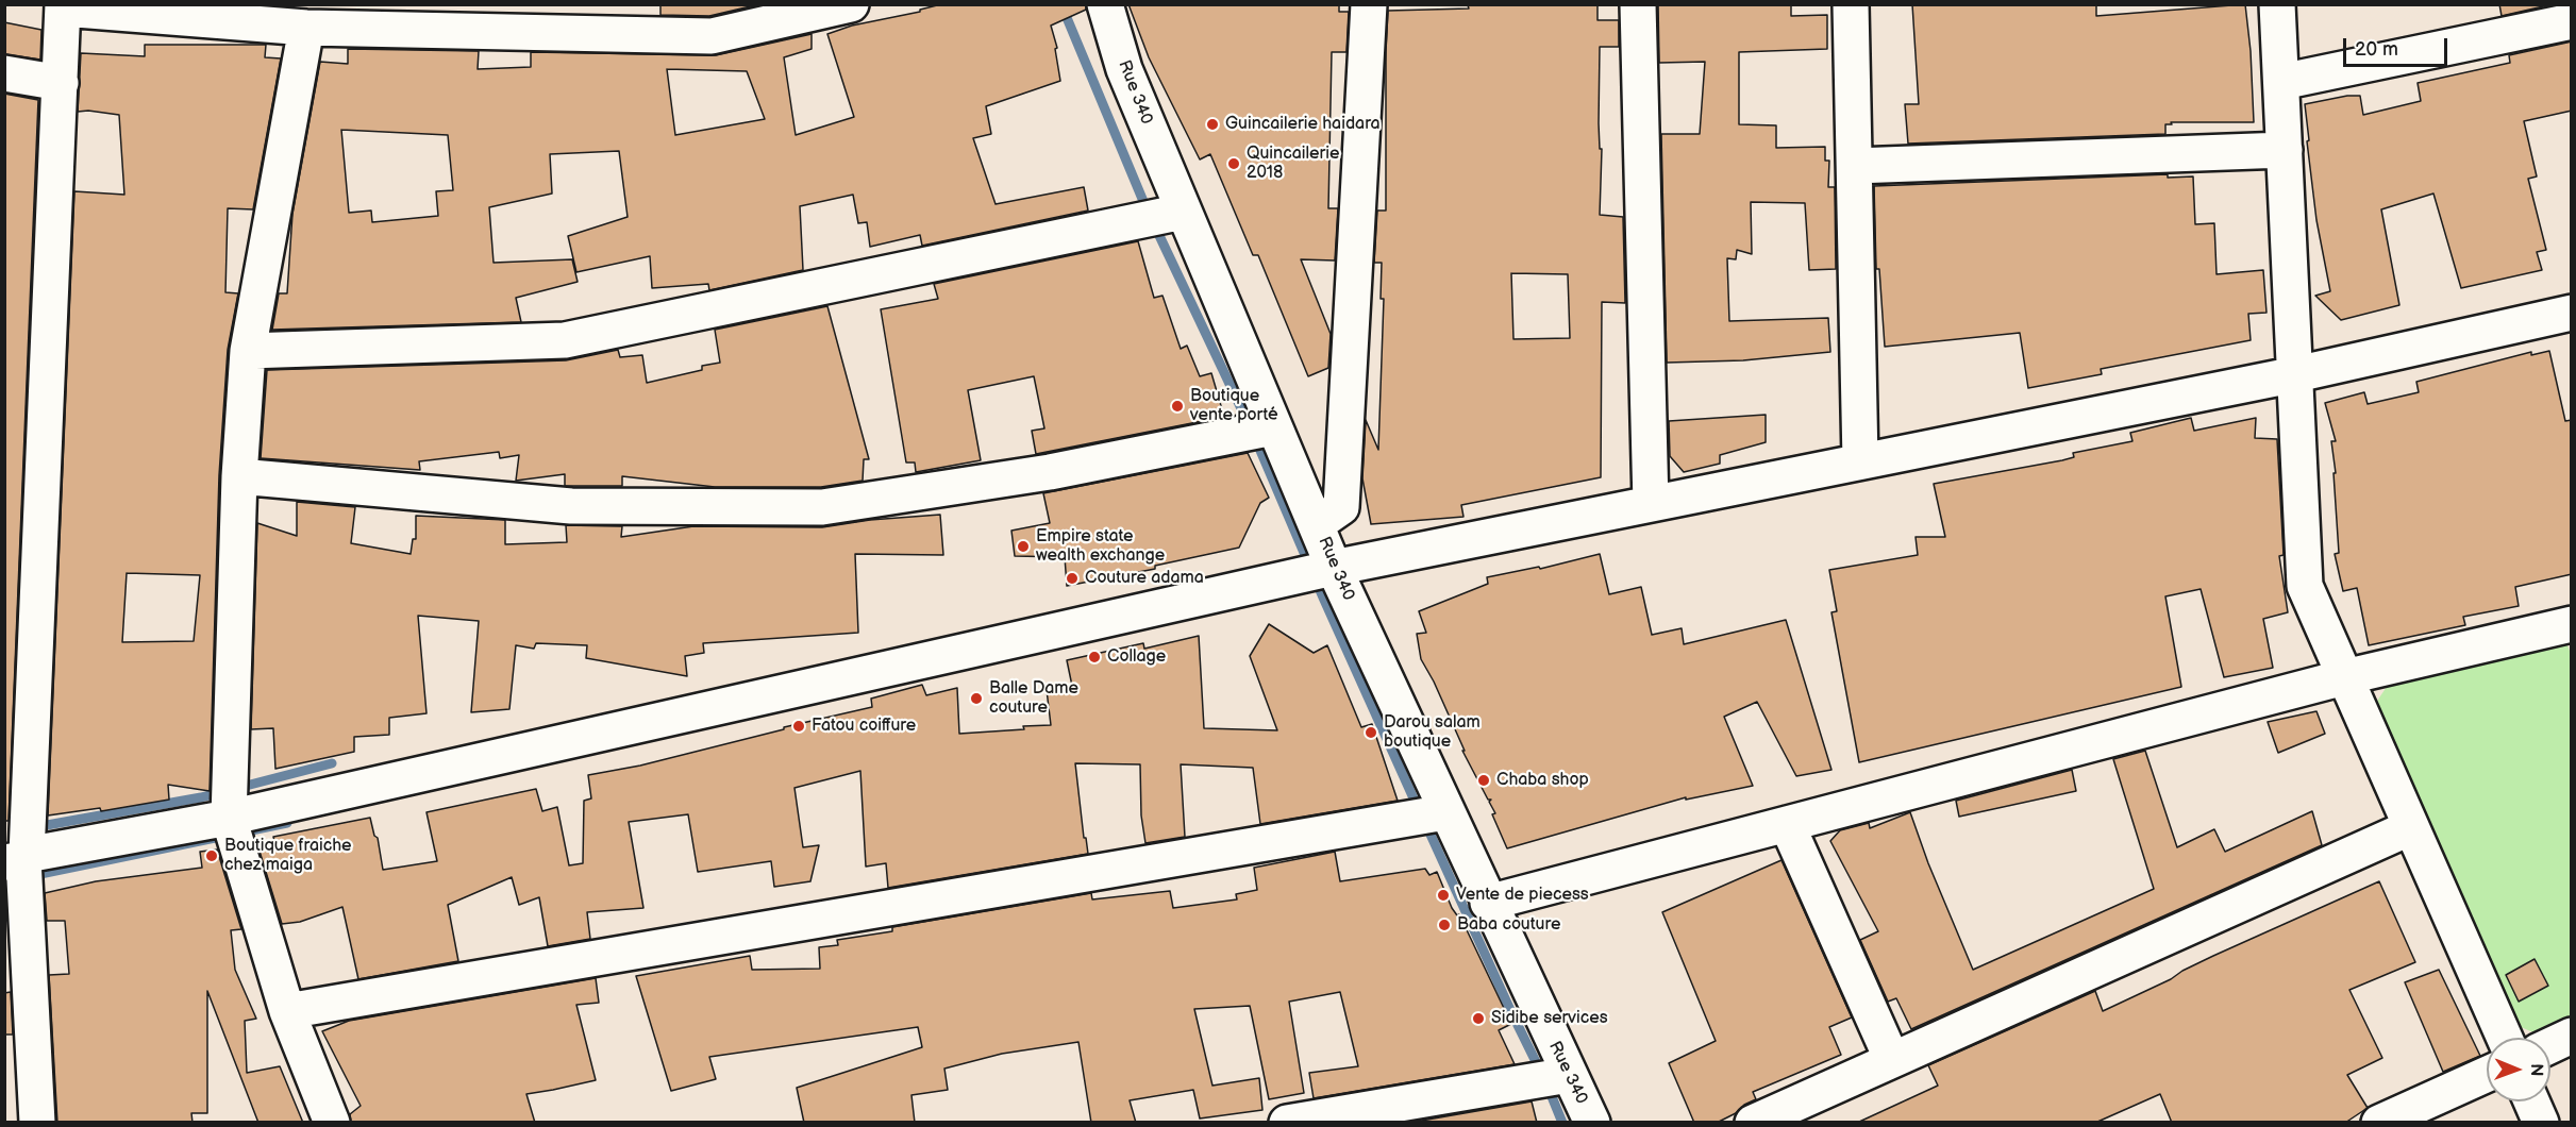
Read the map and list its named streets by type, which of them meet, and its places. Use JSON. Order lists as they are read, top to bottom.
{
  "streets": {
    "street": ["Rue 340"]
  },
  "places": [
    "Guincailerie haidara",
    "Quincailerie 2018",
    "Boutique vente porté",
    "Empire state wealth exchange",
    "Couture adama",
    "Collage",
    "Balle Dame couture",
    "Fatou coiffure",
    "Darou salam boutique",
    "Chaba shop",
    "Boutique fraiche chez maiga",
    "Vente de piecess",
    "Baba couture",
    "Sidibe services"
  ],
  "scale_bar": "20 m",
  "north": "right"
}
